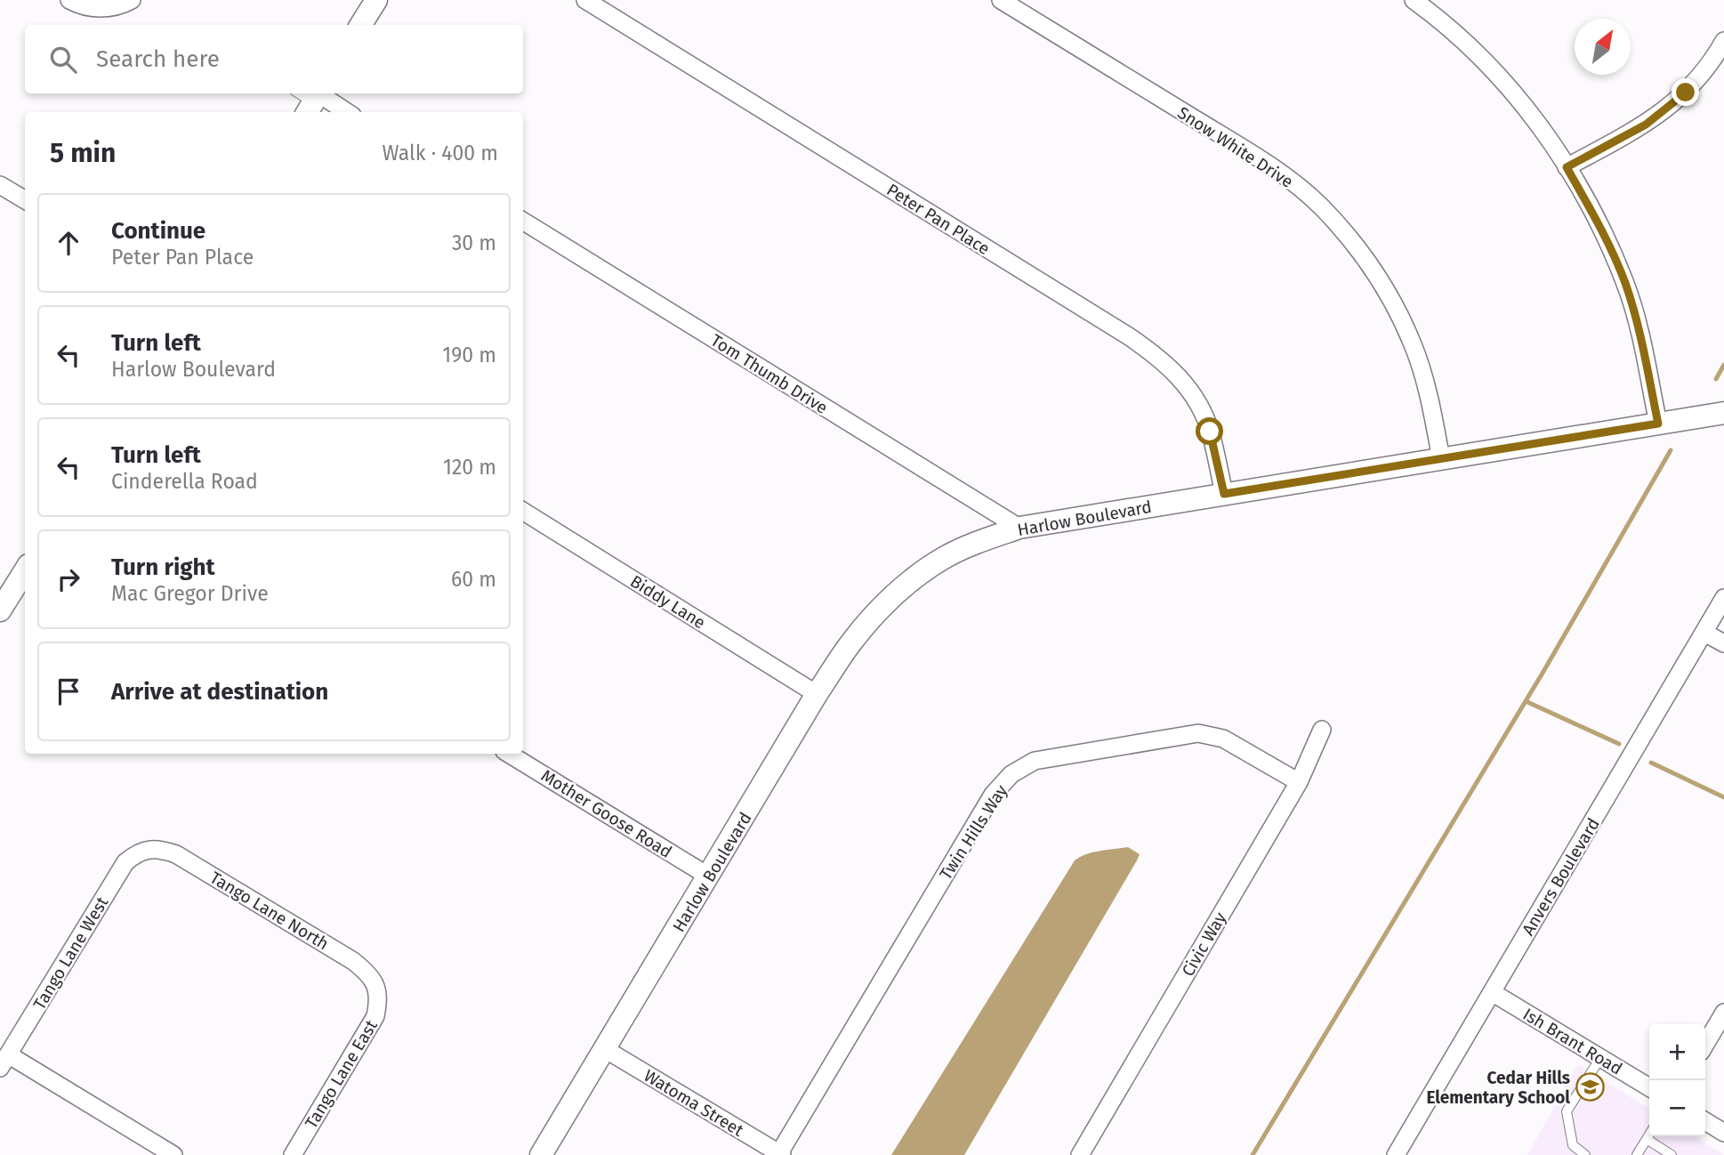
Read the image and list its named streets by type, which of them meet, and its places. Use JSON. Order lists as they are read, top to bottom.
{
  "streets": {
    "street": [
      "Snow White Drive",
      "Peter Pan Place",
      "Tom Thumb Drive",
      "Harlow Boulevard",
      "Biddy Lane",
      "Mother Goose Road",
      "Twin Hills Way",
      "Anvers Boulevard",
      "Tango Lane North",
      "Civic Way",
      "Tango Lane West",
      "Ish Brant Road",
      "Tango Lane East",
      "Watoma Street"
    ]
  },
  "crossings": [
    ["Snow White Drive", "Harlow Boulevard"],
    ["Peter Pan Place", "Harlow Boulevard"],
    ["Tom Thumb Drive", "Harlow Boulevard"],
    ["Harlow Boulevard", "Biddy Lane"],
    ["Harlow Boulevard", "Mother Goose Road"],
    ["Harlow Boulevard", "Watoma Street"],
    ["Twin Hills Way", "Civic Way"],
    ["Twin Hills Way", "Watoma Street"],
    ["Anvers Boulevard", "Ish Brant Road"],
    ["Tango Lane North", "Tango Lane West"],
    ["Tango Lane North", "Tango Lane East"]
  ],
  "places": {
    "school or university": ["Cedar Hills Elementary School"]
  },
  "north": "top right",
  "page": {
    "search": "Search here",
    "heading": ["5 min", "Walk · 400 m"],
    "list": [
      ["Continue", "Peter Pan Place", "30 m"],
      ["Turn left", "Harlow Boulevard", "190 m"],
      ["Turn left", "Cinderella Road", "120 m"],
      ["Turn right", "Mac Gregor Drive", "60 m"],
      "Arrive at destination"
    ],
    "map_buttons": ["+", "−"]
  }
}
